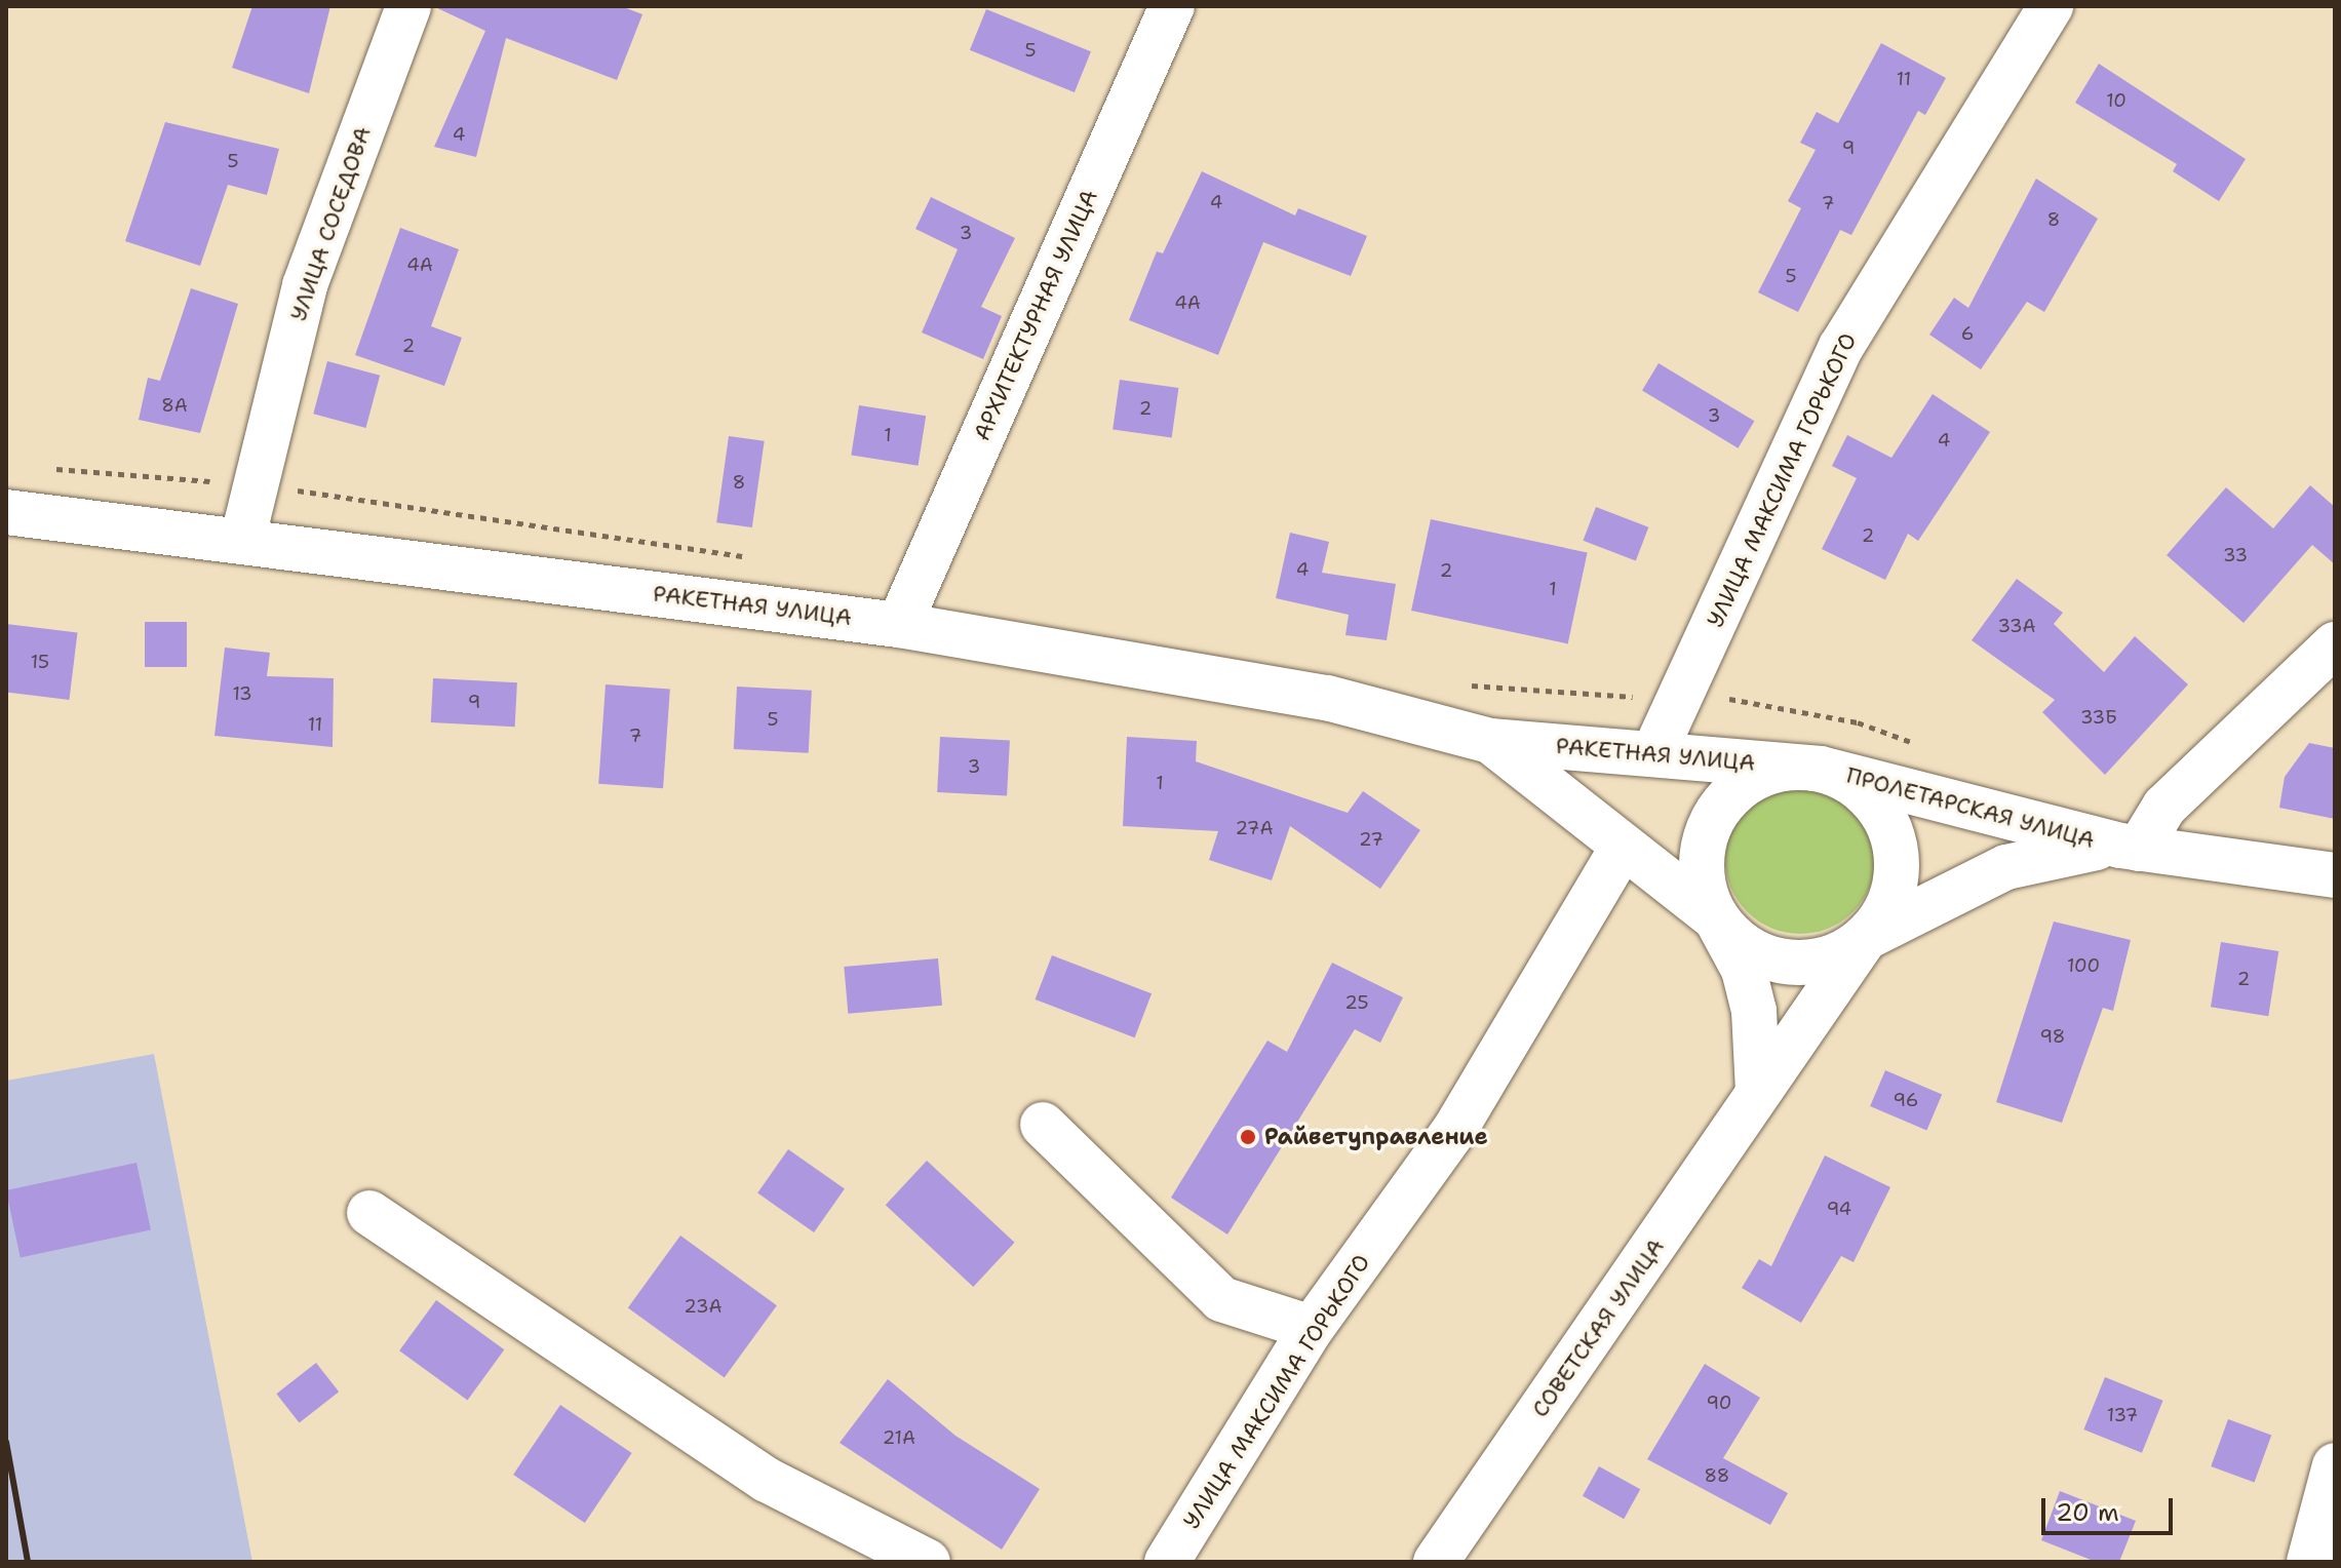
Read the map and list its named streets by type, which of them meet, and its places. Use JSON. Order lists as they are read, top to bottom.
{
  "streets": {
    "street": [
      "УЛИЦА СОСЕДОВА",
      "АРХИТЕКТУРНАЯ УЛИЦА",
      "УЛИЦА МАКСИМА ГОРЬКОГО",
      "РАКЕТНАЯ УЛИЦА",
      "ПРОЛЕТАРСКАЯ УЛИЦА",
      "СОВЕТСКАЯ УЛИЦА"
    ]
  },
  "crossings": [
    ["УЛИЦА СОСЕДОВА", "РАКЕТНАЯ УЛИЦА"],
    ["АРХИТЕКТУРНАЯ УЛИЦА", "РАКЕТНАЯ УЛИЦА"],
    ["УЛИЦА МАКСИМА ГОРЬКОГО", "РАКЕТНАЯ УЛИЦА"],
    ["РАКЕТНАЯ УЛИЦА", "ПРОЛЕТАРСКАЯ УЛИЦА"],
    ["РАКЕТНАЯ УЛИЦА", "СОВЕТСКАЯ УЛИЦА"],
    ["ПРОЛЕТАРСКАЯ УЛИЦА", "СОВЕТСКАЯ УЛИЦА"]
  ],
  "places": ["Райветуправление"],
  "house_numbers": [
    "5",
    "11",
    "10",
    "4",
    "9",
    "5",
    "4",
    "7",
    "8",
    "3",
    "4А",
    "5",
    "4А",
    "6",
    "2",
    "8А",
    "2",
    "3",
    "1",
    "4",
    "8",
    "2",
    "33",
    "4",
    "2",
    "1",
    "33А",
    "15",
    "13",
    "9",
    "33Б",
    "5",
    "11",
    "7",
    "3",
    "1",
    "27А",
    "27",
    "100",
    "2",
    "25",
    "98",
    "96",
    "94",
    "23А",
    "90",
    "137",
    "21А",
    "88"
  ],
  "scale_bar": "20 m"
}
